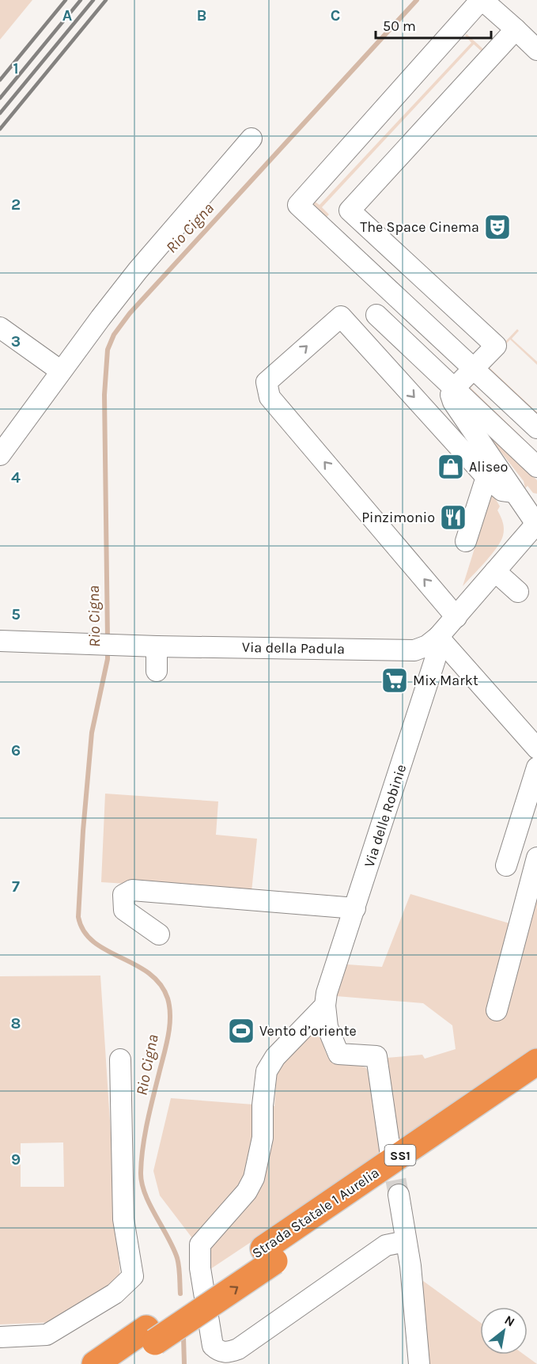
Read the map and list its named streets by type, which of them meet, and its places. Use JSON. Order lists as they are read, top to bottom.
{
  "streets": {
    "highway": ["SS1", "Strada Statale 1 Aurelia"],
    "street": ["Via della Padula", "Via delle Robinie"]
  },
  "crossings": [
    ["Via della Padula", "Via delle Robinie"]
  ],
  "water": ["Rio Cigna"],
  "places": {
    "theatre": ["The Space Cinema"],
    "shop": ["Aliseo"],
    "restaurant": ["Pinzimonio"],
    "supermarket": ["Mix Markt"],
    "sports": ["Vento d’oriente"]
  },
  "scale_bar": "50 m",
  "north": "top right",
  "grid": {
    "columns": ["A", "B", "C"],
    "rows": [
      "1",
      "2",
      "3",
      "4",
      "5",
      "6",
      "7",
      "8",
      "9"
    ]
  }
}
